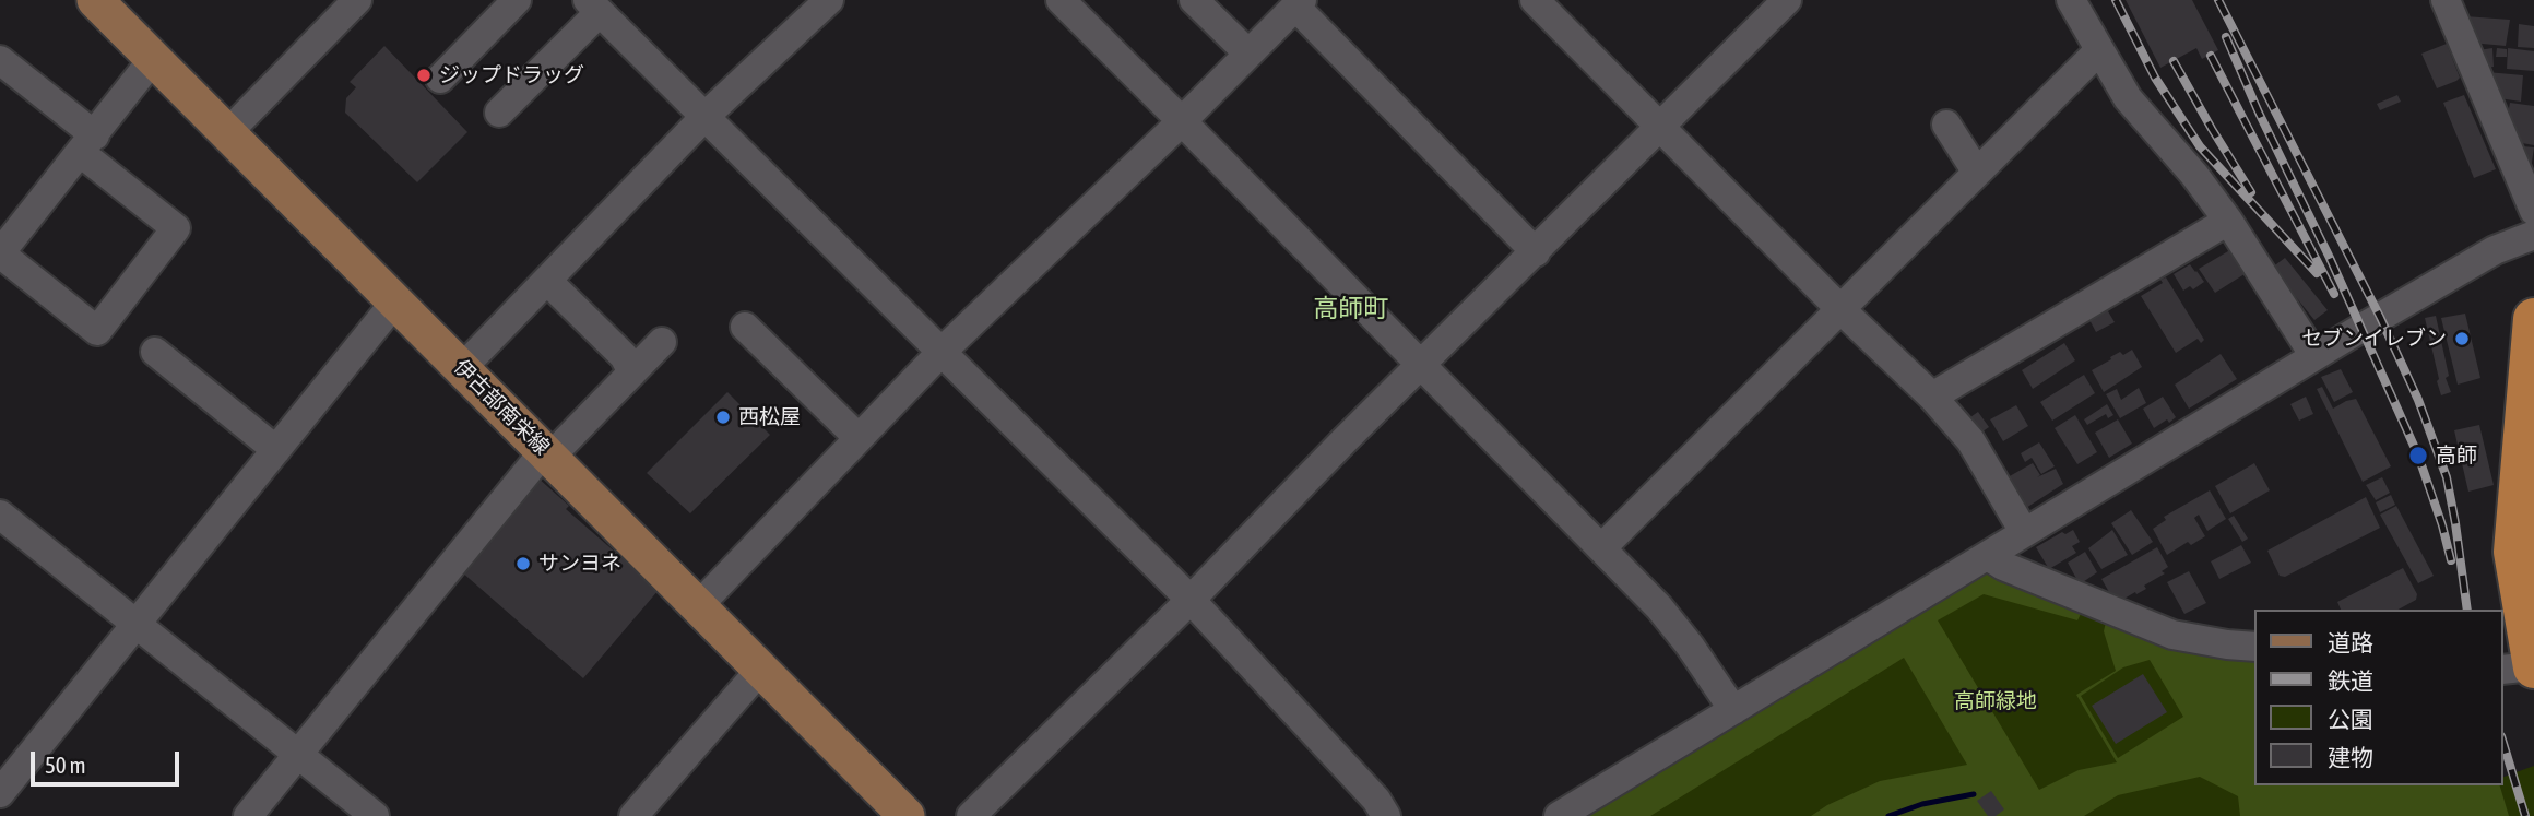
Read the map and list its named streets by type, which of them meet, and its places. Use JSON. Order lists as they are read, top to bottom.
{
  "streets": {
    "main road": ["伊古部南栄線"]
  },
  "districts": ["高師町"],
  "parks": ["高師緑地"],
  "places": [
    "ジップドラッグ",
    "セブンイレブン",
    "西松屋",
    "高師",
    "サンヨネ"
  ],
  "legend": [
    "道路",
    "鉄道",
    "公園",
    "建物"
  ],
  "scale_bar": "50 m"
}
